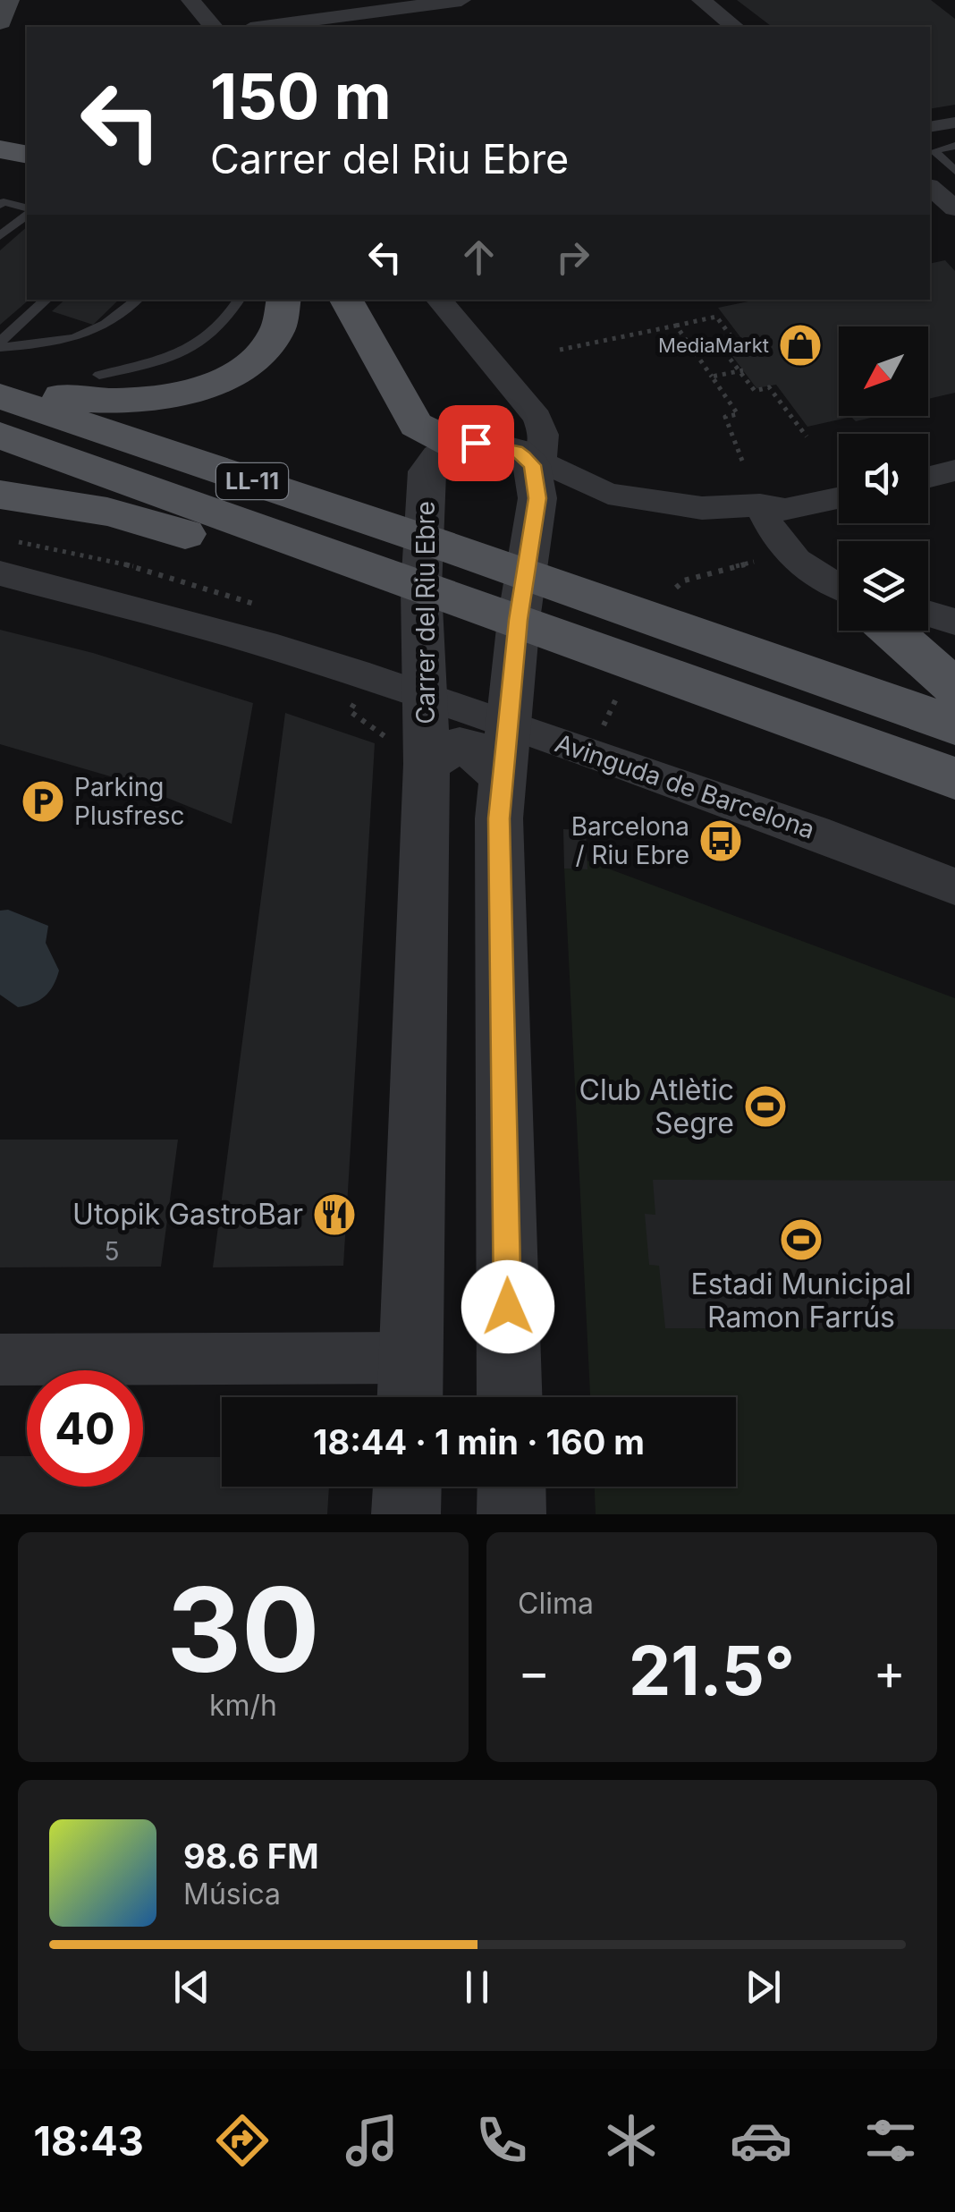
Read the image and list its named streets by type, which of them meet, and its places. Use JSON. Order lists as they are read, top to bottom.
{
  "streets": {
    "main road": ["LL-11"],
    "street": ["Carrer del Riu Ebre", "Avinguda de Barcelona"]
  },
  "crossings": [
    ["LL-11", "Carrer del Riu Ebre"],
    ["Carrer del Riu Ebre", "Avinguda de Barcelona"]
  ],
  "places": {
    "shop": ["MediaMarkt"],
    "parking": ["Parking Plusfresc"],
    "bus stop": ["Barcelona / Riu Ebre"],
    "sports": ["Club Atlètic Segre", "Estadi Municipal Ramon Farrús"],
    "restaurant": ["Utopik GastroBar"]
  },
  "house_numbers": ["5"],
  "north": "bottom left",
  "page": {
    "turn": ["150 m", "Carrer del Riu Ebre"],
    "limit": "40",
    "trip": "18:44 · 1 min · 160 m",
    "tile": [
      ["30", "km/h"],
      "Clima"
    ],
    "heat": ["−", "21.5°", "+"],
    "song": ["98.6 FM", "Música"],
    "tabs": "18:43"
  }
}
